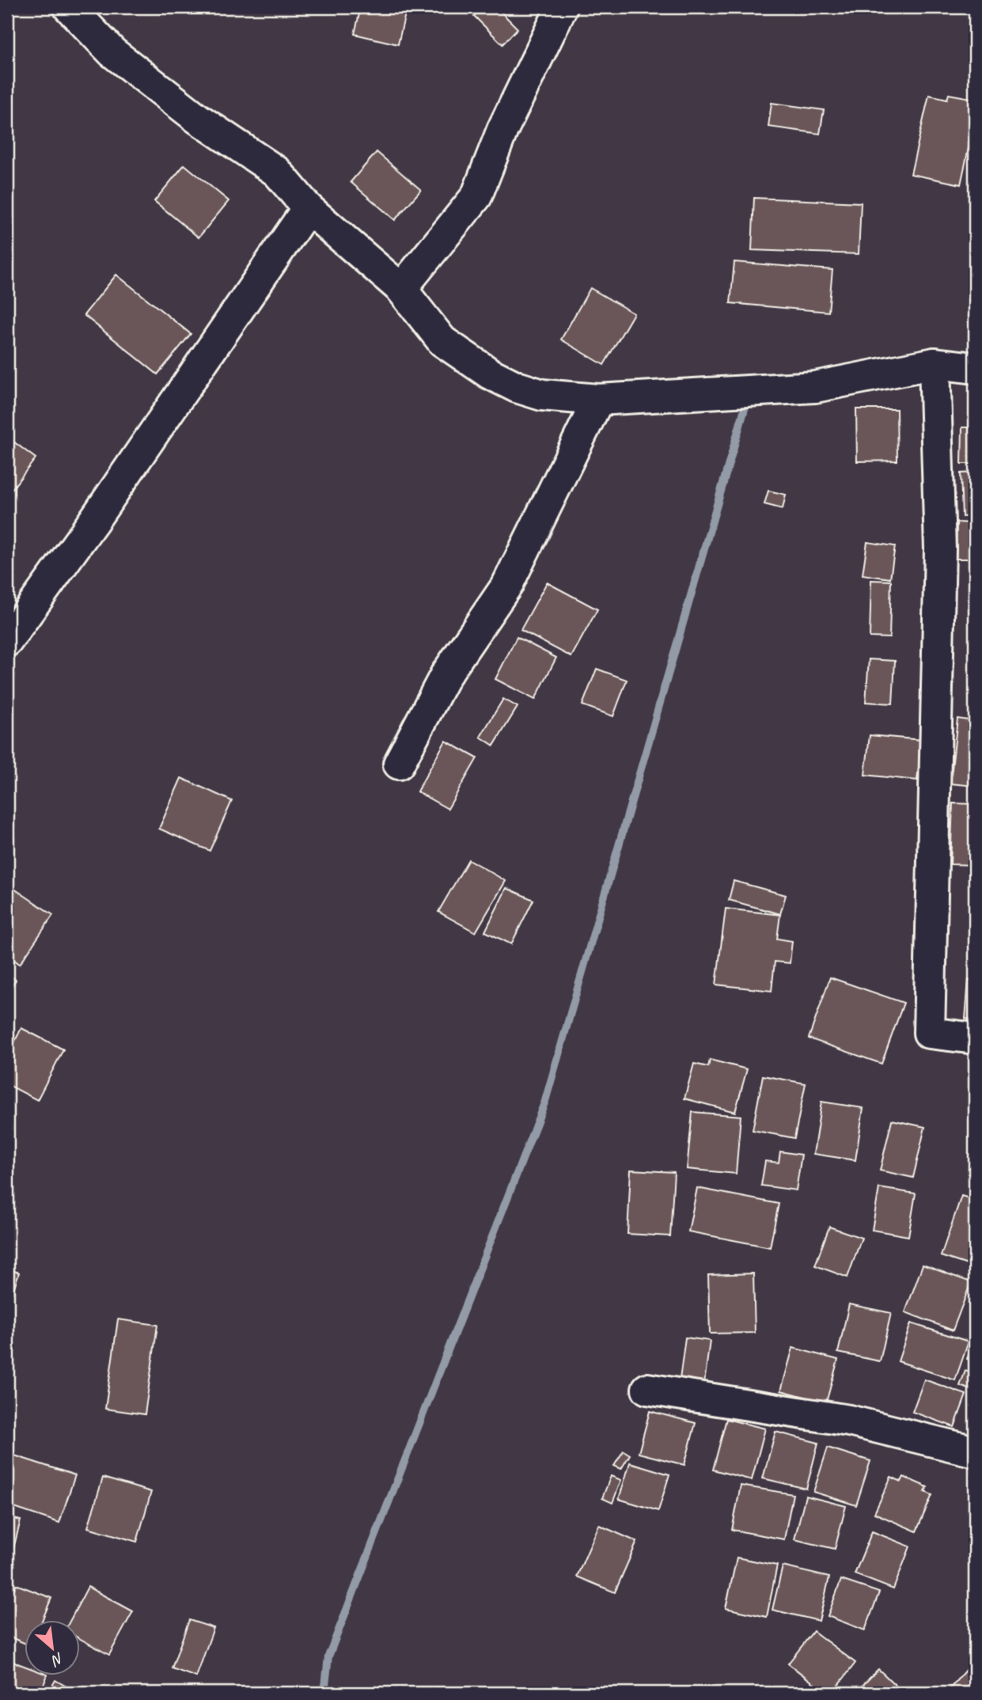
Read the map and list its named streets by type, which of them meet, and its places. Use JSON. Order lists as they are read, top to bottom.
{
  "north": "bottom right"
}
